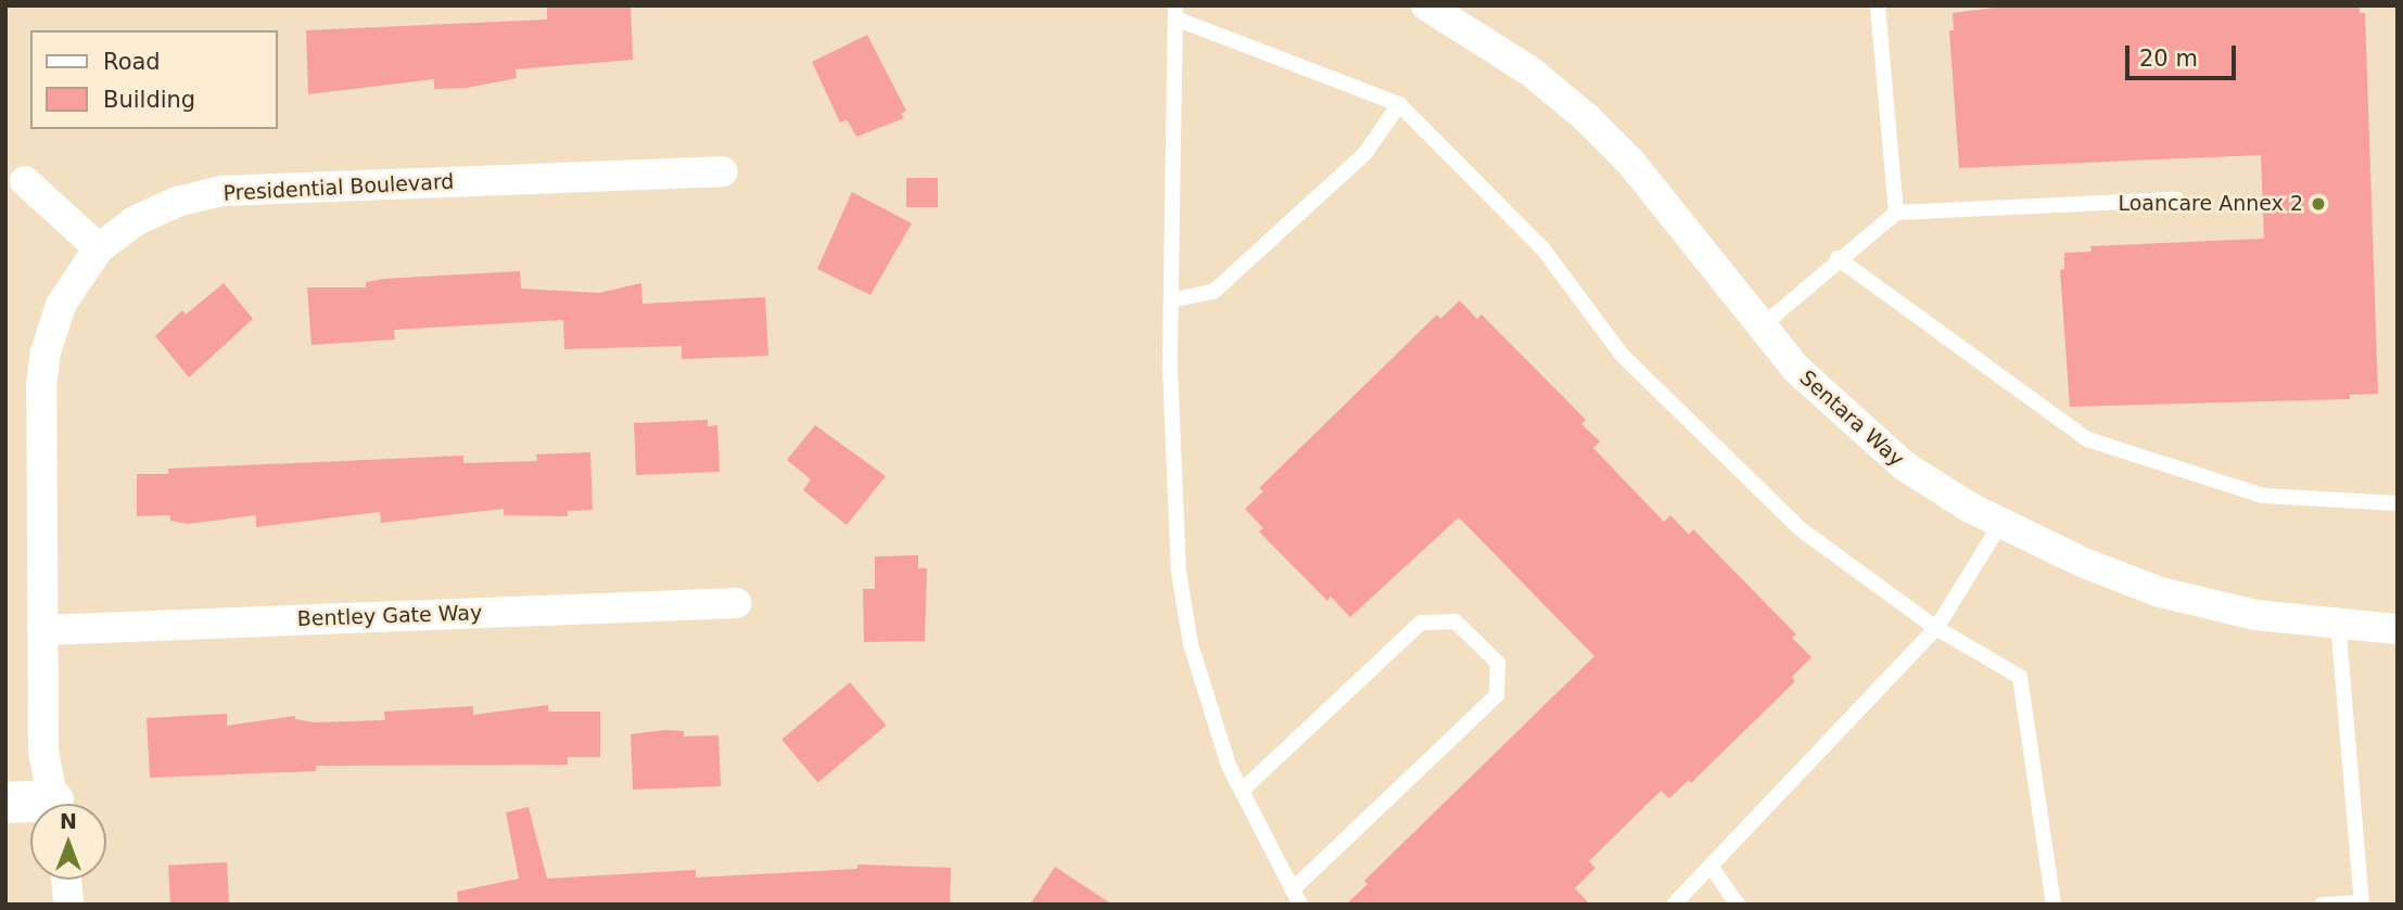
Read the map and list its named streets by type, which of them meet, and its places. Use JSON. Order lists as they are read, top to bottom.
{
  "streets": {
    "street": ["Presidential Boulevard", "Sentara Way", "Bentley Gate Way"]
  },
  "crossings": [
    ["Presidential Boulevard", "Bentley Gate Way"]
  ],
  "places": ["Loancare Annex 2"],
  "legend": ["Road", "Building"],
  "scale_bar": "20 m",
  "north": "top"
}
